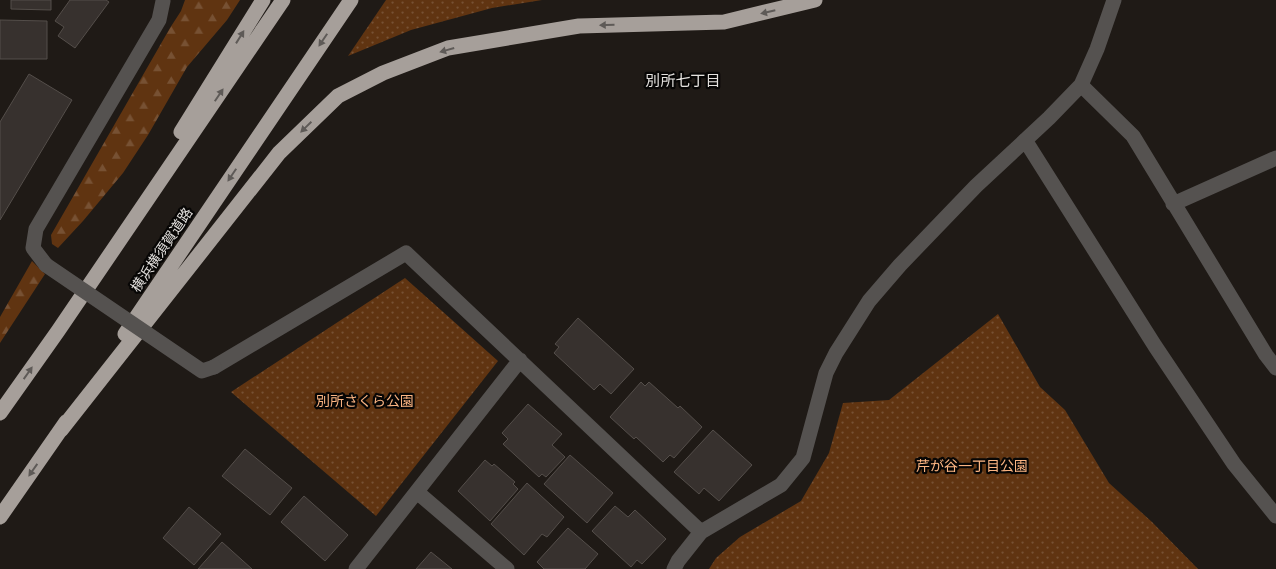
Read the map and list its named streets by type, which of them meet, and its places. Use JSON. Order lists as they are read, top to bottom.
{
  "streets": {
    "highway": ["横浜横須賀道路"]
  },
  "districts": ["別所七丁目"],
  "parks": ["別所さくら公園", "芹が谷一丁目公園"]
}
